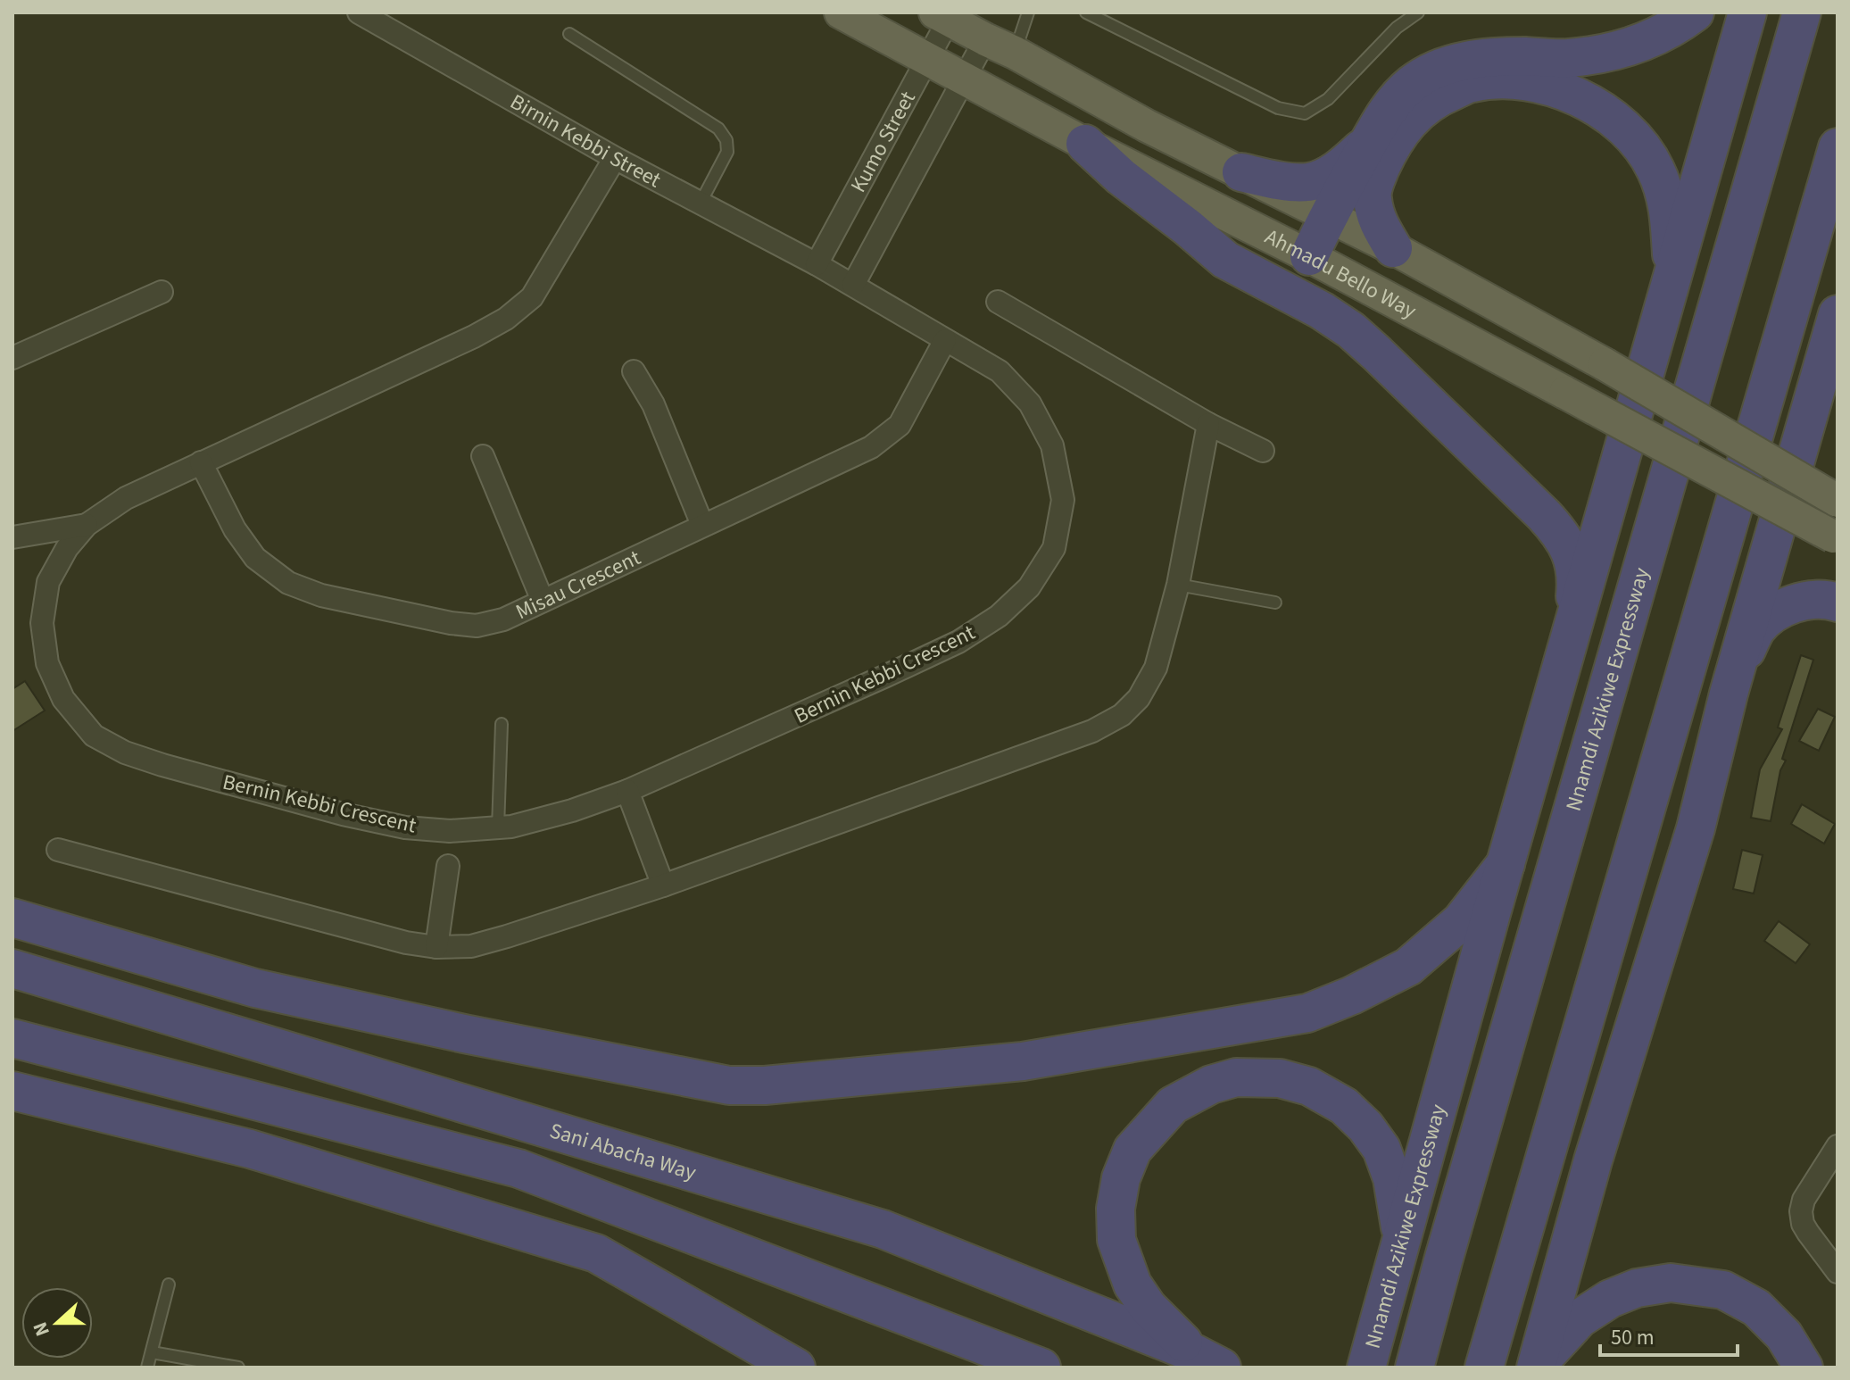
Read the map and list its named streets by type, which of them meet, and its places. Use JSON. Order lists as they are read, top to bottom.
{
  "streets": {
    "highway": ["Nnamdi Azikiwe Expressway", "Sani Abacha Way"],
    "main road": ["Ahmadu Bello Way"],
    "street": [
      "Birnin Kebbi Street",
      "Kumo Street",
      "Misau Crescent",
      "Bernin Kebbi Crescent"
    ]
  },
  "crossings": [
    ["Birnin Kebbi Street", "Kumo Street"],
    ["Birnin Kebbi Street", "Bernin Kebbi Crescent"],
    ["Kumo Street", "Ahmadu Bello Way"],
    ["Kumo Street", "Bernin Kebbi Crescent"],
    ["Misau Crescent", "Bernin Kebbi Crescent"]
  ],
  "scale_bar": "50 m",
  "north": "left"
}
